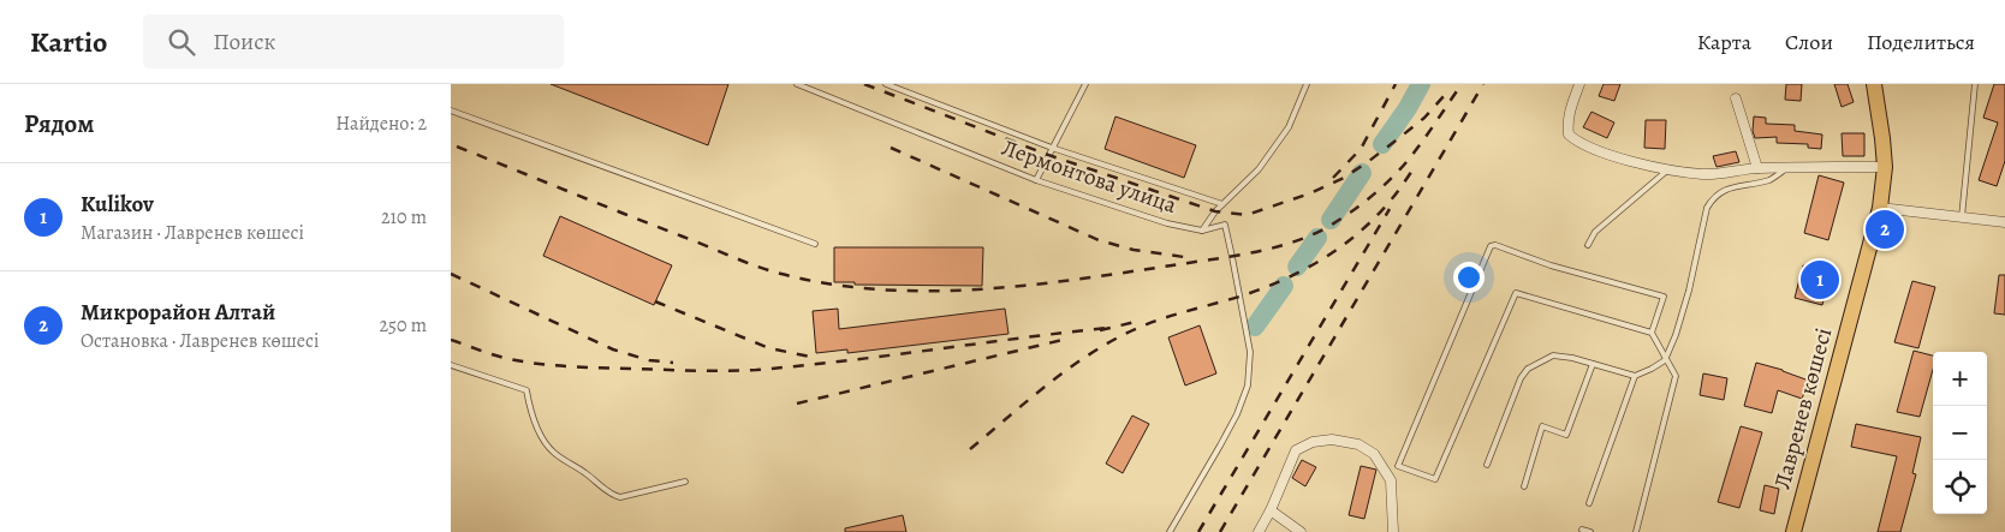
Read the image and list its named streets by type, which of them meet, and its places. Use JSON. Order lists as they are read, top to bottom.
{
  "streets": {
    "main road": ["Лавренев көшесі"],
    "lane": ["Лермонтова улица"]
  },
  "page": {
    "header": "Kartio",
    "search": "Поиск",
    "nav": ["Карта", "Слои", "Поделиться"],
    "heading": ["Рядом", "Найдено: 2"],
    "list": [
      {
        "mark": "1",
        "name": "Kulikov",
        "note": "Магазин · Лавренев көшесі",
        "value": "210 m"
      },
      {
        "mark": "2",
        "name": "Микрорайон Алтай",
        "note": "Остановка · Лавренев көшесі",
        "value": "250 m"
      }
    ],
    "pins": ["2", "1"],
    "map_buttons": ["+", "−"]
  }
}
